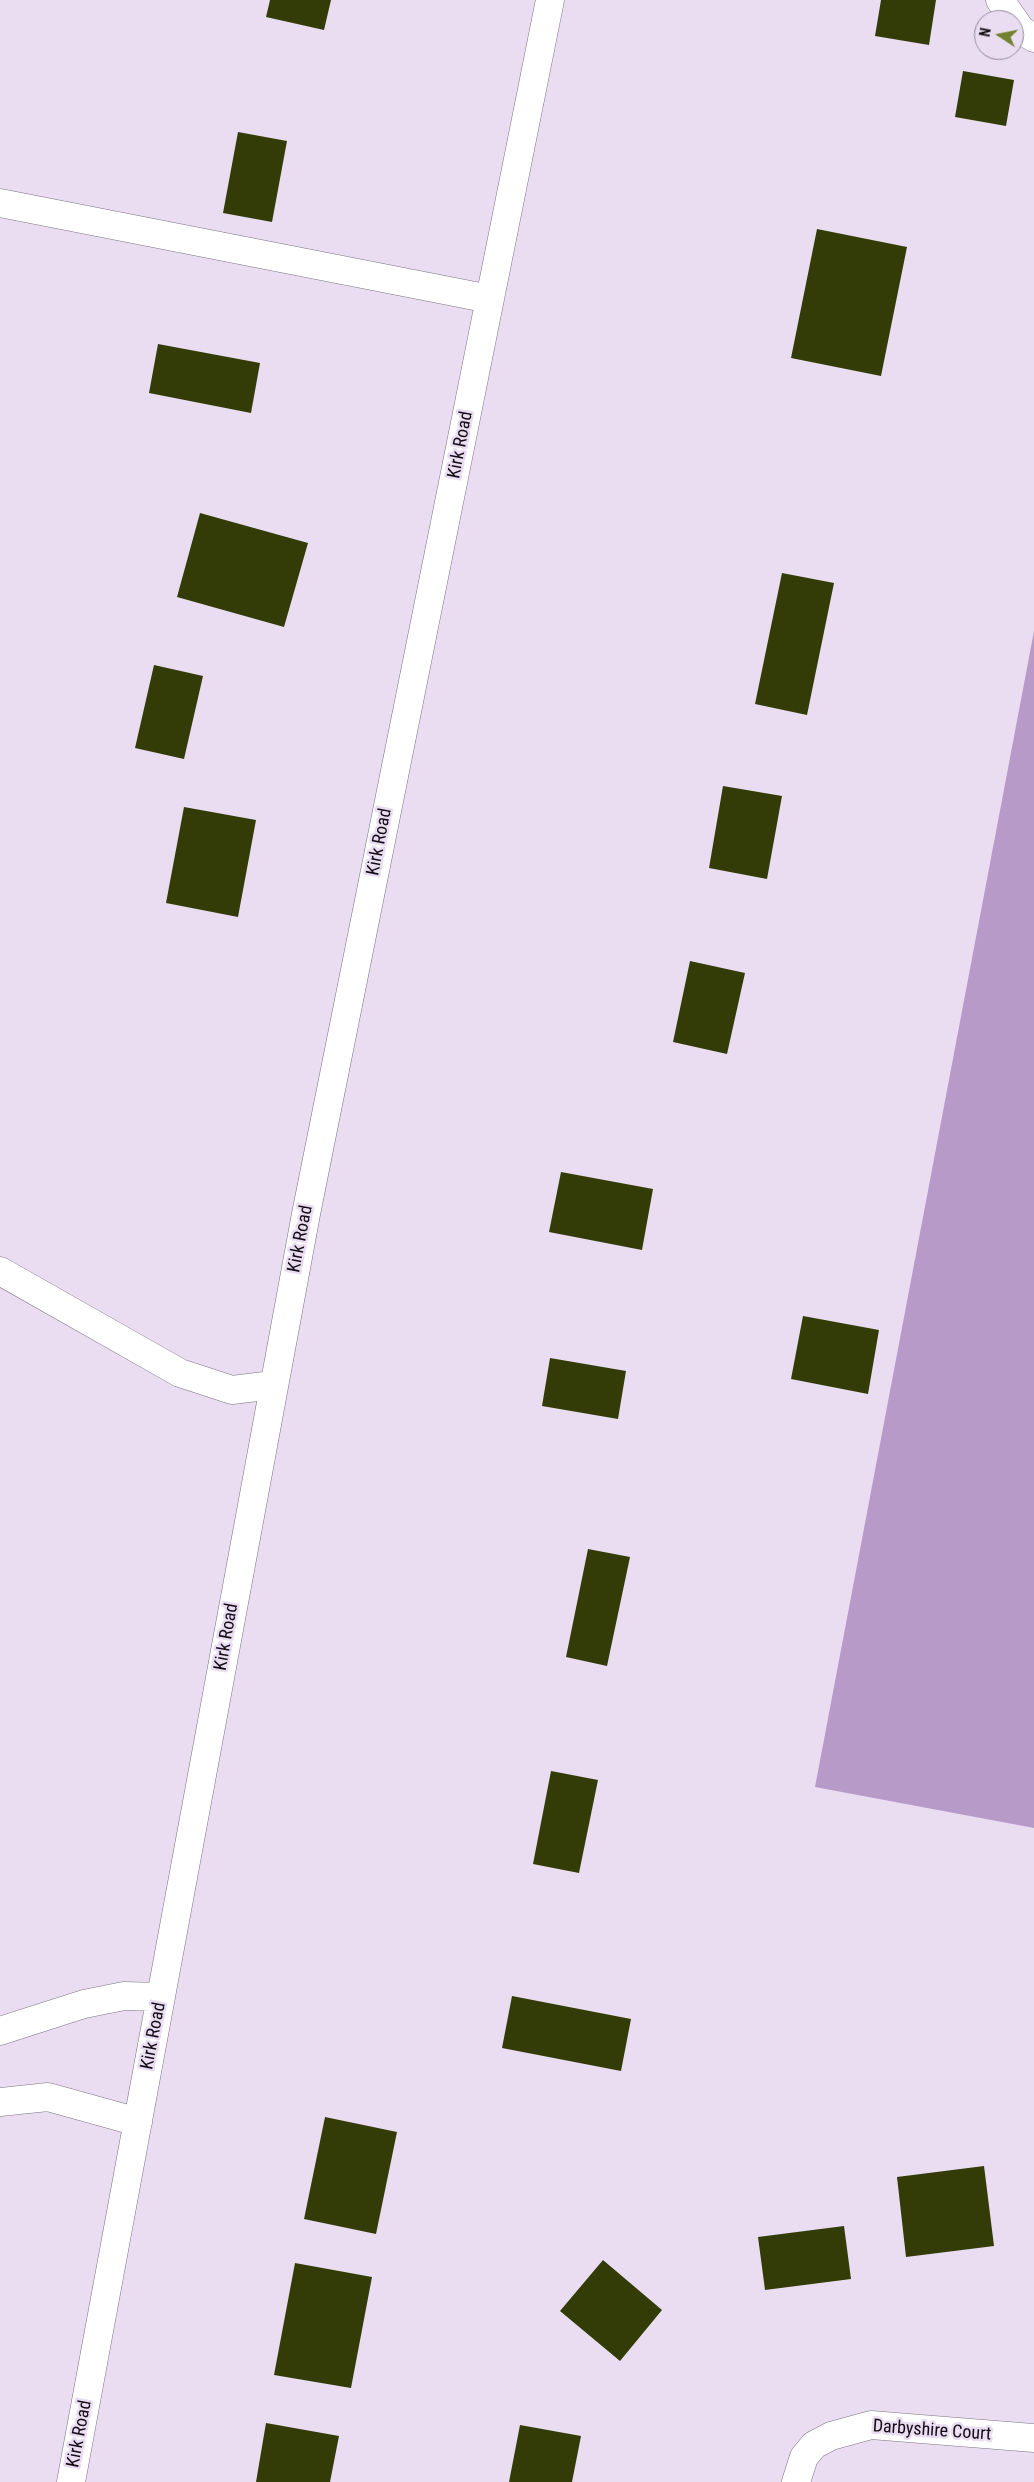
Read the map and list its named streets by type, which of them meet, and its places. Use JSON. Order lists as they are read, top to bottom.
{
  "streets": {
    "street": ["Kirk Road", "Darbyshire Court"]
  },
  "north": "left"
}
